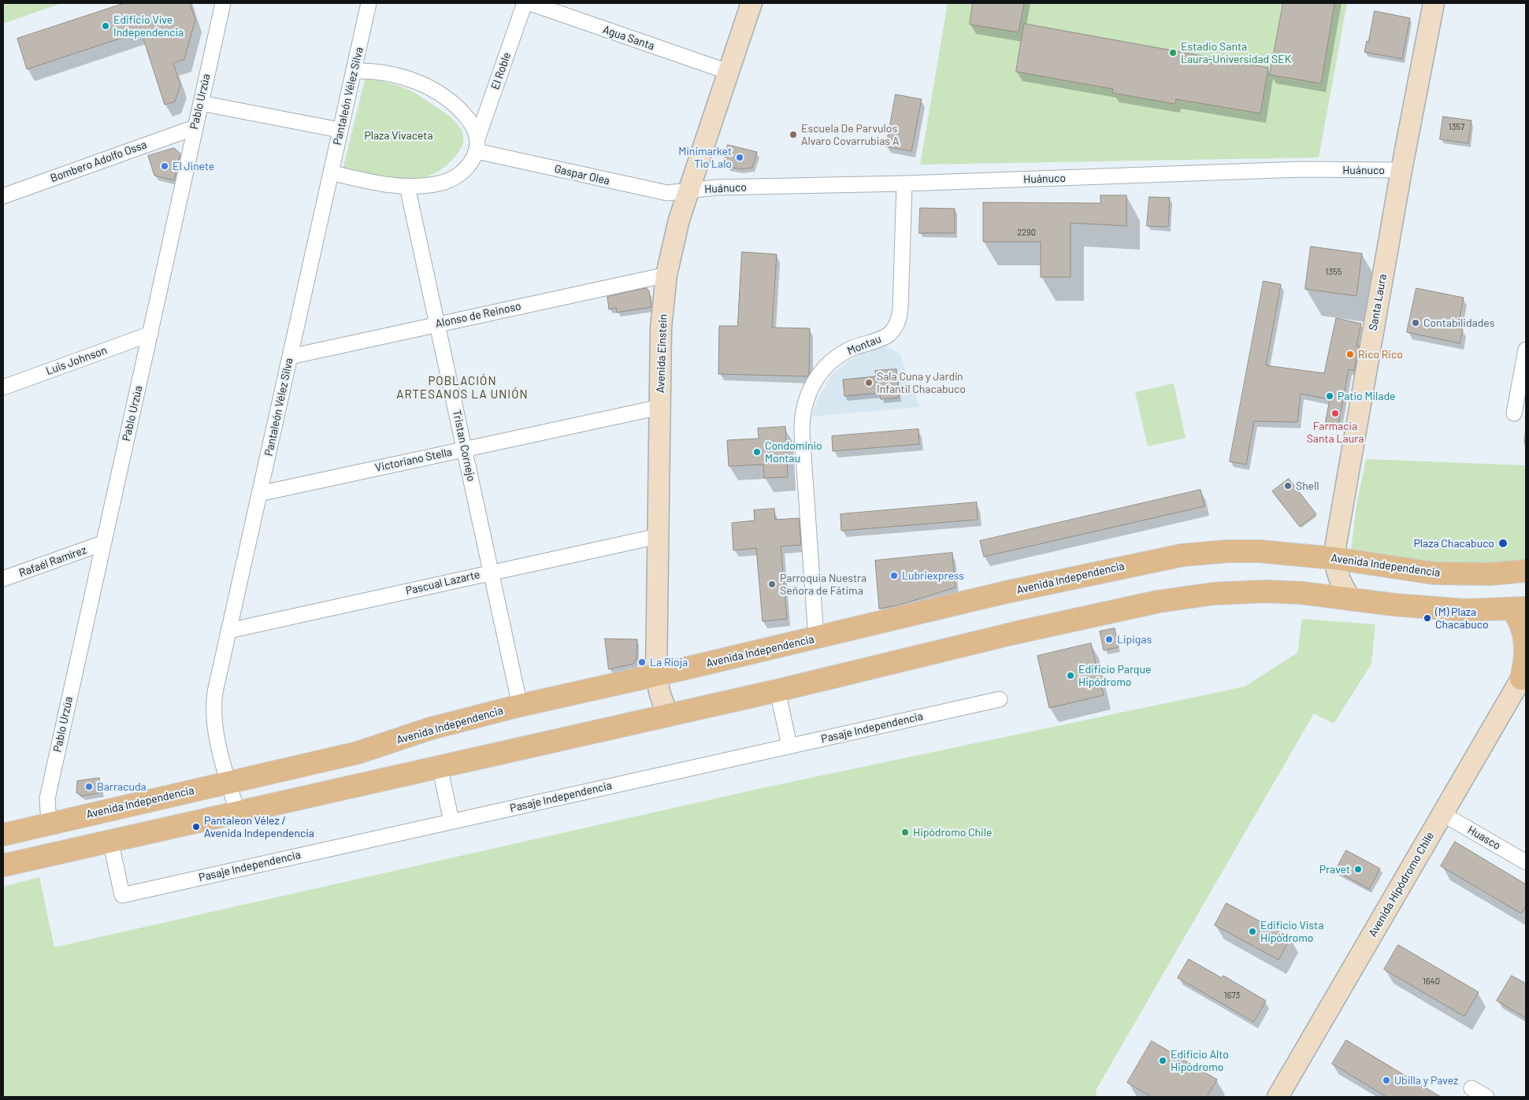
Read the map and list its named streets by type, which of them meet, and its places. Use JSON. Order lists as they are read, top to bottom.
{
  "streets": {
    "main road": ["Avenida Independencia"],
    "street": [
      "Agua Santa",
      "El Roble",
      "Pantaleón Vélez Silva",
      "Pablo Urzúa",
      "Bombero Adolfo Ossa",
      "Huánuco",
      "Gaspar Olea",
      "Santa Laura",
      "Alonso de Reinoso",
      "Montau",
      "Avenida Einstein",
      "Luis Johnson",
      "Tristan Cornejo",
      "Victoriano Stella",
      "Rafaél Ramírez",
      "Pascual Lazarte",
      "Pasaje Independencia",
      "Huasco",
      "Avenida Hipódromo Chile"
    ]
  },
  "crossings": [
    ["Agua Santa", "Avenida Einstein"],
    ["El Roble", "Pantaleón Vélez Silva"],
    ["El Roble", "Gaspar Olea"],
    ["El Roble", "Tristan Cornejo"],
    ["Pantaleón Vélez Silva", "Gaspar Olea"],
    ["Pantaleón Vélez Silva", "Alonso de Reinoso"],
    ["Pantaleón Vélez Silva", "Tristan Cornejo"],
    ["Pantaleón Vélez Silva", "Victoriano Stella"],
    ["Pantaleón Vélez Silva", "Avenida Independencia"],
    ["Pantaleón Vélez Silva", "Pascual Lazarte"],
    ["Pablo Urzúa", "Bombero Adolfo Ossa"],
    ["Pablo Urzúa", "Luis Johnson"],
    ["Pablo Urzúa", "Rafaél Ramírez"],
    ["Pablo Urzúa", "Avenida Independencia"],
    ["Huánuco", "Gaspar Olea"],
    ["Huánuco", "Santa Laura"],
    ["Huánuco", "Montau"],
    ["Huánuco", "Avenida Einstein"],
    ["Gaspar Olea", "Avenida Einstein"],
    ["Gaspar Olea", "Tristan Cornejo"],
    ["Santa Laura", "Avenida Independencia"],
    ["Alonso de Reinoso", "Avenida Einstein"],
    ["Alonso de Reinoso", "Tristan Cornejo"],
    ["Montau", "Avenida Independencia"],
    ["Avenida Einstein", "Victoriano Stella"],
    ["Avenida Einstein", "Avenida Independencia"],
    ["Avenida Einstein", "Pascual Lazarte"],
    ["Tristan Cornejo", "Victoriano Stella"],
    ["Tristan Cornejo", "Avenida Independencia"],
    ["Tristan Cornejo", "Pascual Lazarte"],
    ["Huasco", "Avenida Hipódromo Chile"]
  ],
  "districts": ["POBLACIÓN ARTESANOS LA UNIÓN"],
  "parks": ["Plaza Vivaceta"],
  "places": [
    "Edificio Vive Independencia",
    "Estadio Santa Laura-Universidad SEK",
    "Escuela De Parvulos Alvaro Covarrubias A",
    "Minimarket Tio Lalo",
    "El Jinete",
    "Contabilidades",
    "Rico Rico",
    "Sala Cuna y Jardín Infantil Chacabuco",
    "Patio Milade",
    "Farmacia Santa Laura",
    "Condominio Montau",
    "Shell",
    "Plaza Chacabuco",
    "Lubriexpress",
    "Parroquia Nuestra Señora de Fátima",
    "(M) Plaza Chacabuco",
    "Lipigas",
    "La Rioja",
    "Edificio Parque Hipódromo",
    "Barracuda",
    "Pantaleon Vélez / Avenida Independencia",
    "Hipódromo Chile",
    "Pravet",
    "Edificio Vista Hipódromo",
    "Edificio Alto Hipódromo",
    "Ubilla y Pavez"
  ],
  "house_numbers": [
    "1357",
    "2290",
    "1355",
    "1640",
    "1673"
  ]
}
